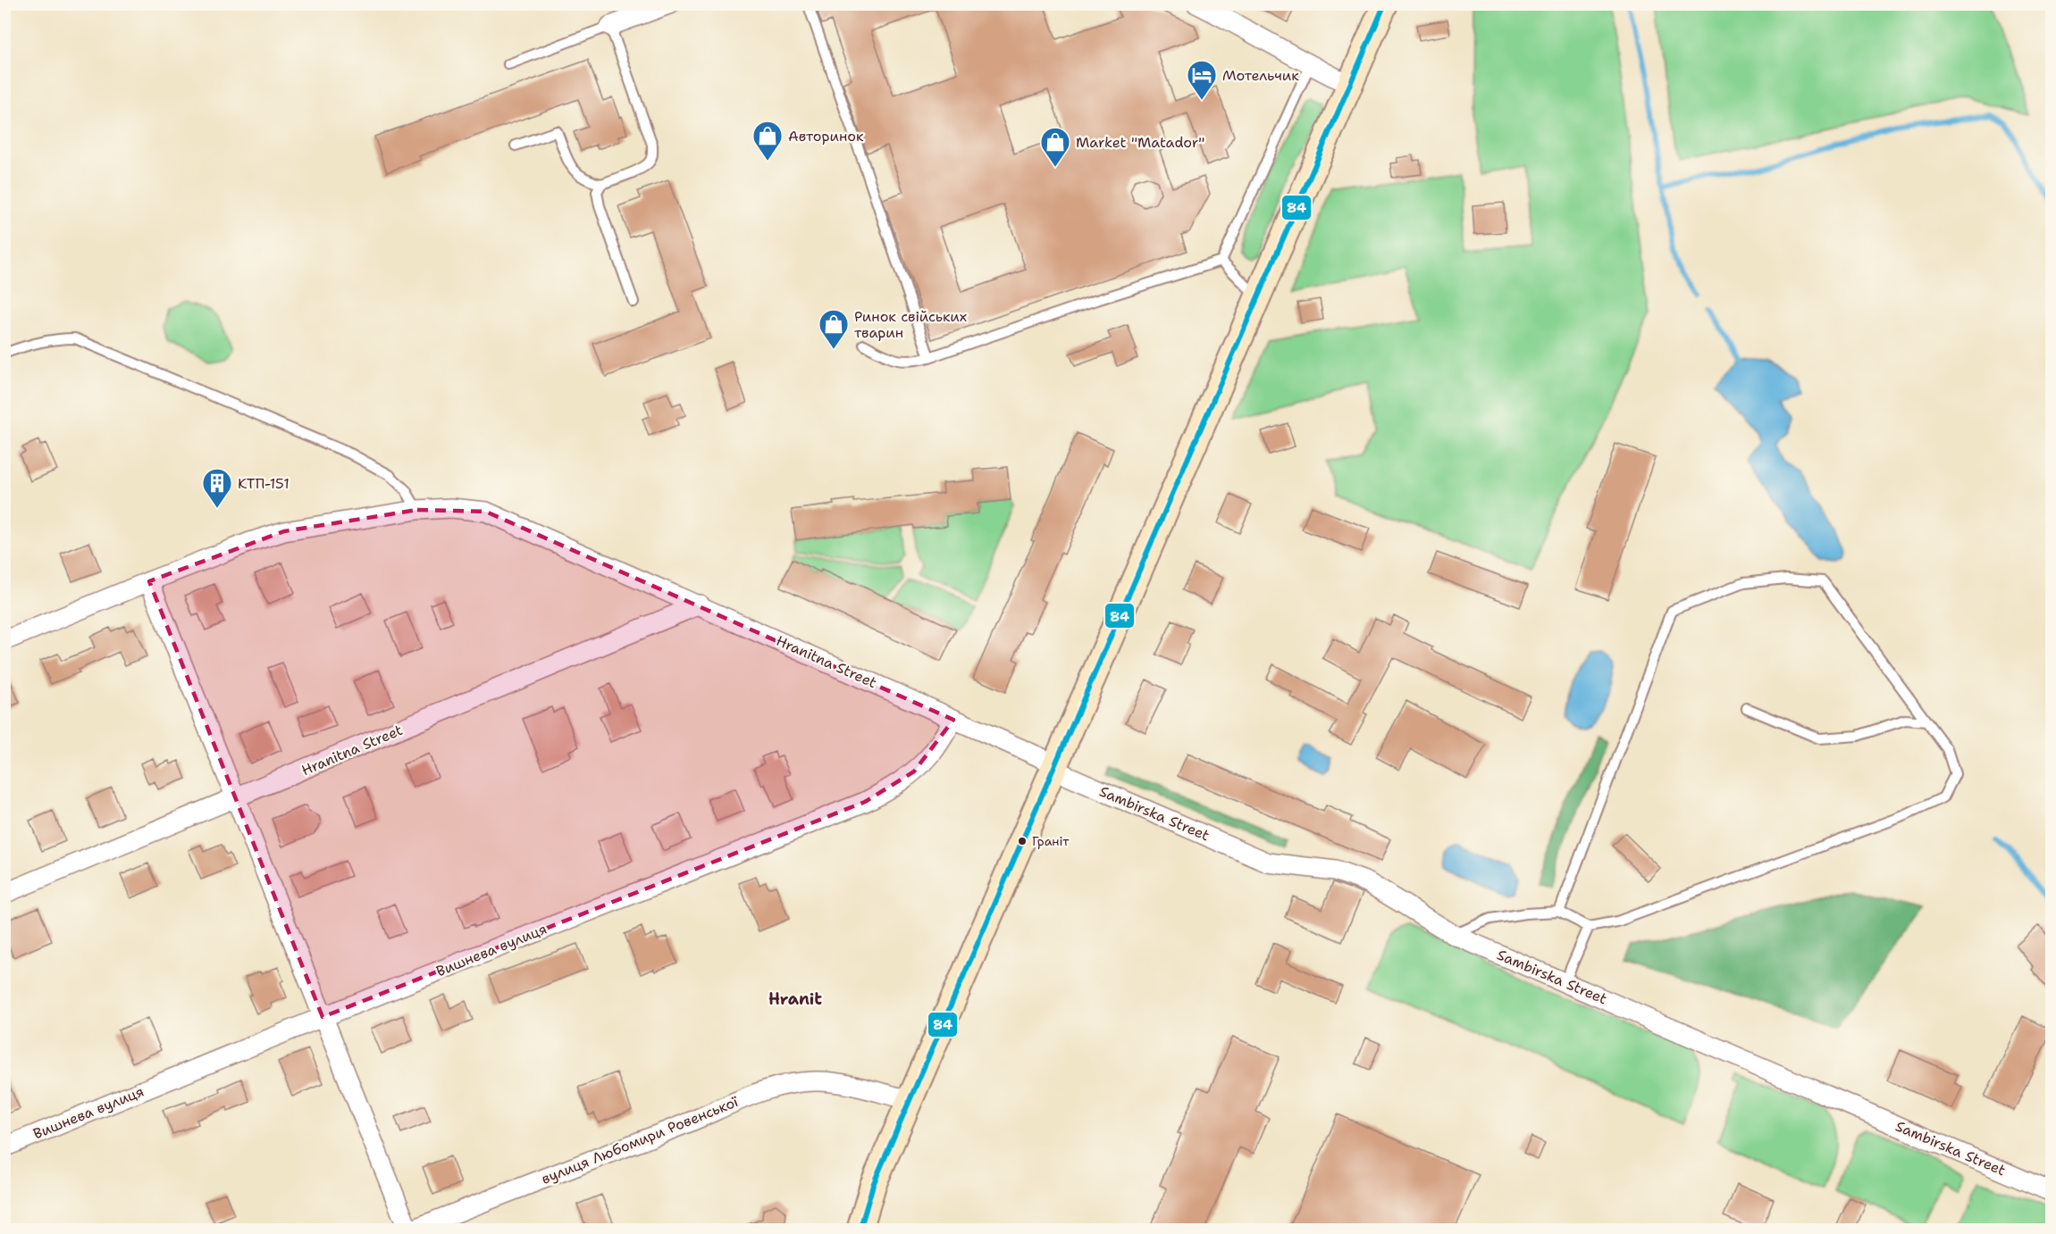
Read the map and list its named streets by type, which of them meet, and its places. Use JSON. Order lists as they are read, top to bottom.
{
  "streets": {
    "street": [
      "Hranitna Street",
      "Sambirska Street",
      "Вишнева вулиця",
      "вулиця Любомири Ровенської"
    ]
  },
  "crossings": [
    ["Hranitna Street", "Sambirska Street"],
    ["Hranitna Street", "Вишнева вулиця"]
  ],
  "districts": ["Hranit"],
  "places": {
    "hotel": ["Мотельчик"],
    "shop": ["Авторинок", "Market \"Matador\"", "Ринок свійських тварин"],
    "building": ["КТП-151"],
    "other": ["Граніт"]
  },
  "lines": ["transit line 84"]
}
